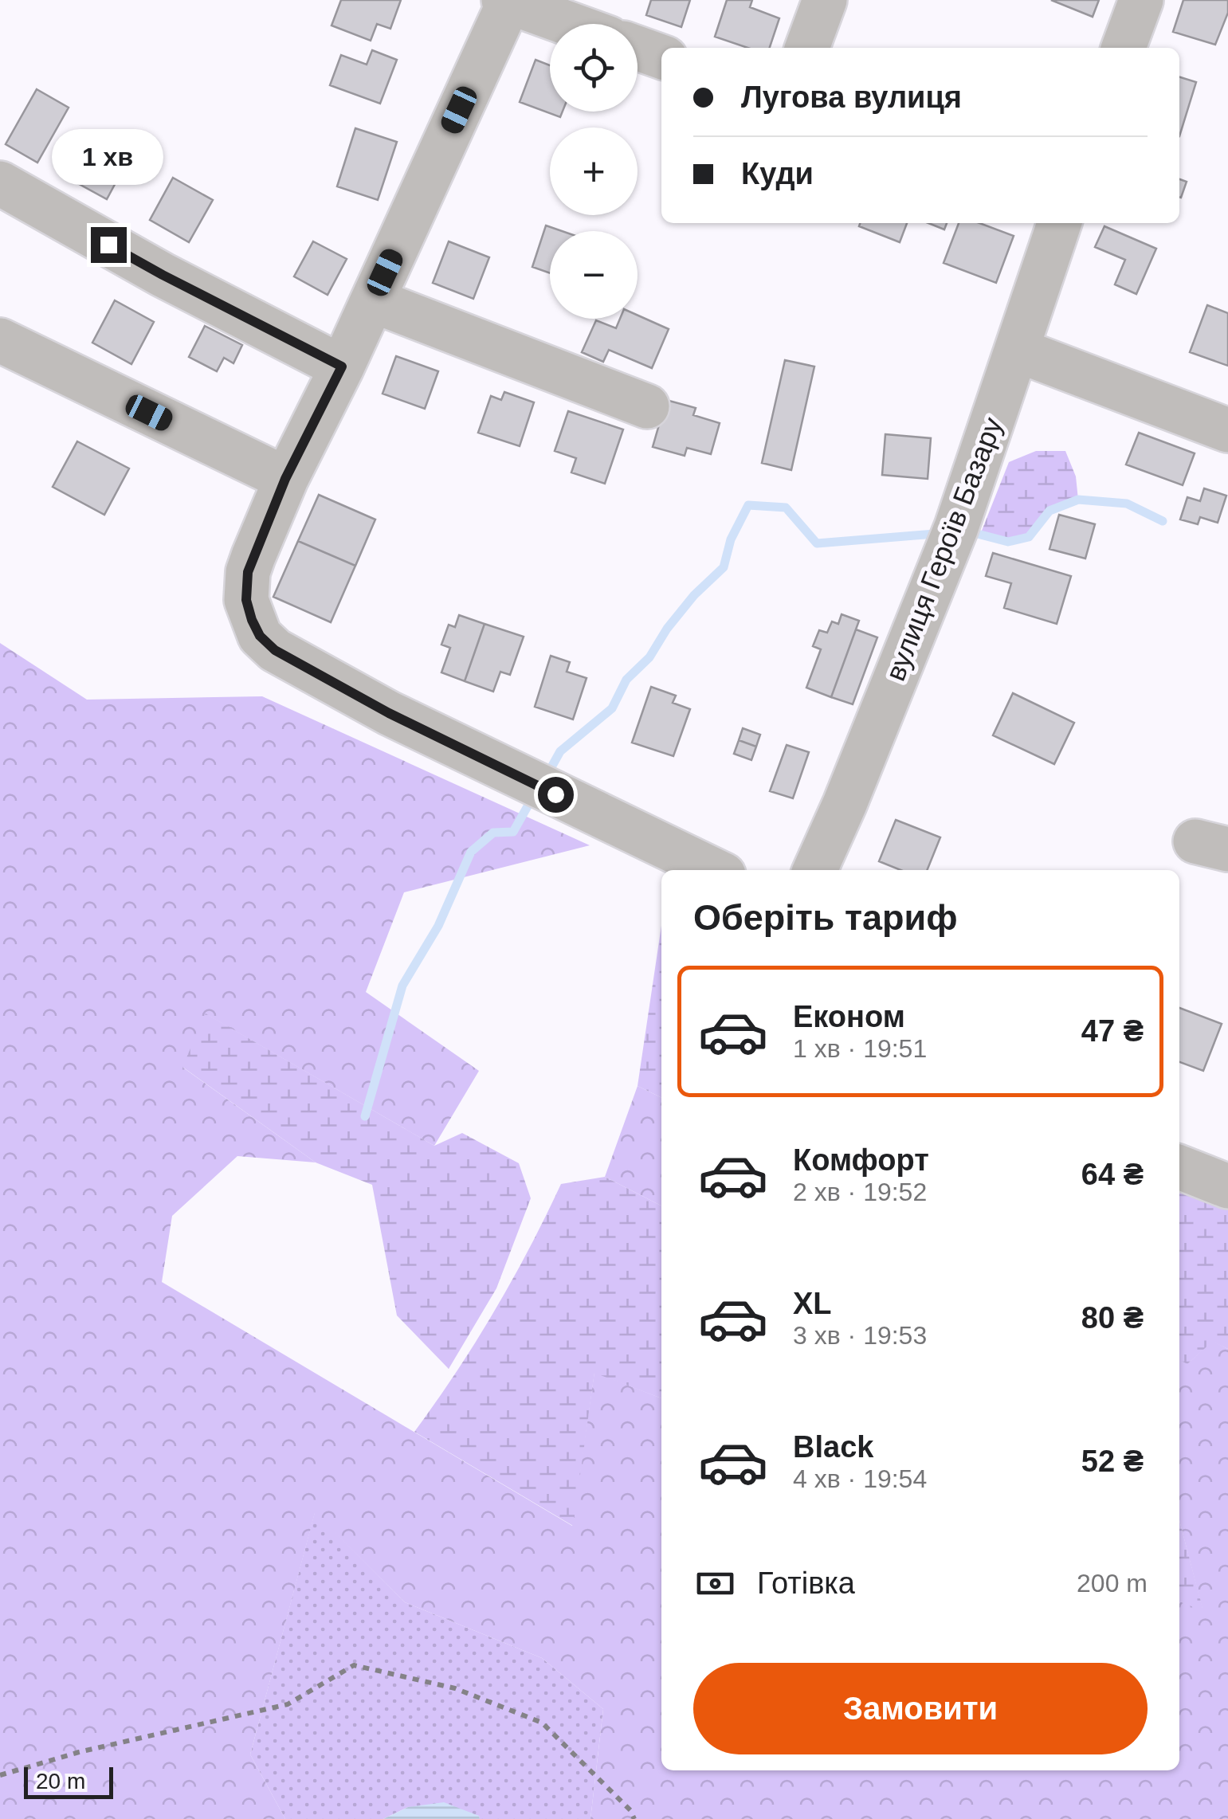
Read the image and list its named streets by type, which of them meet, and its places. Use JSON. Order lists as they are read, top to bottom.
{
  "streets": {
    "street": ["вулиця Героїв Базару"]
  },
  "scale_bar": "20 m",
  "page": {
    "map_buttons": ["+", "−"],
    "banner": ["Лугова вулиця", "Куди"],
    "bubble": "1 хв",
    "heading": "Оберіть тариф",
    "list": [
      {
        "name": "Економ",
        "note": "1 хв · 19:51",
        "value": "47 ₴"
      },
      {
        "name": "Комфорт",
        "note": "2 хв · 19:52",
        "value": "64 ₴"
      },
      {
        "name": "XL",
        "note": "3 хв · 19:53",
        "value": "80 ₴"
      },
      {
        "name": "Black",
        "note": "4 хв · 19:54",
        "value": "52 ₴"
      }
    ],
    "pay": ["Готівка", "200 m"],
    "buttons": "Замовити",
    "scale": "20 m"
  }
}
